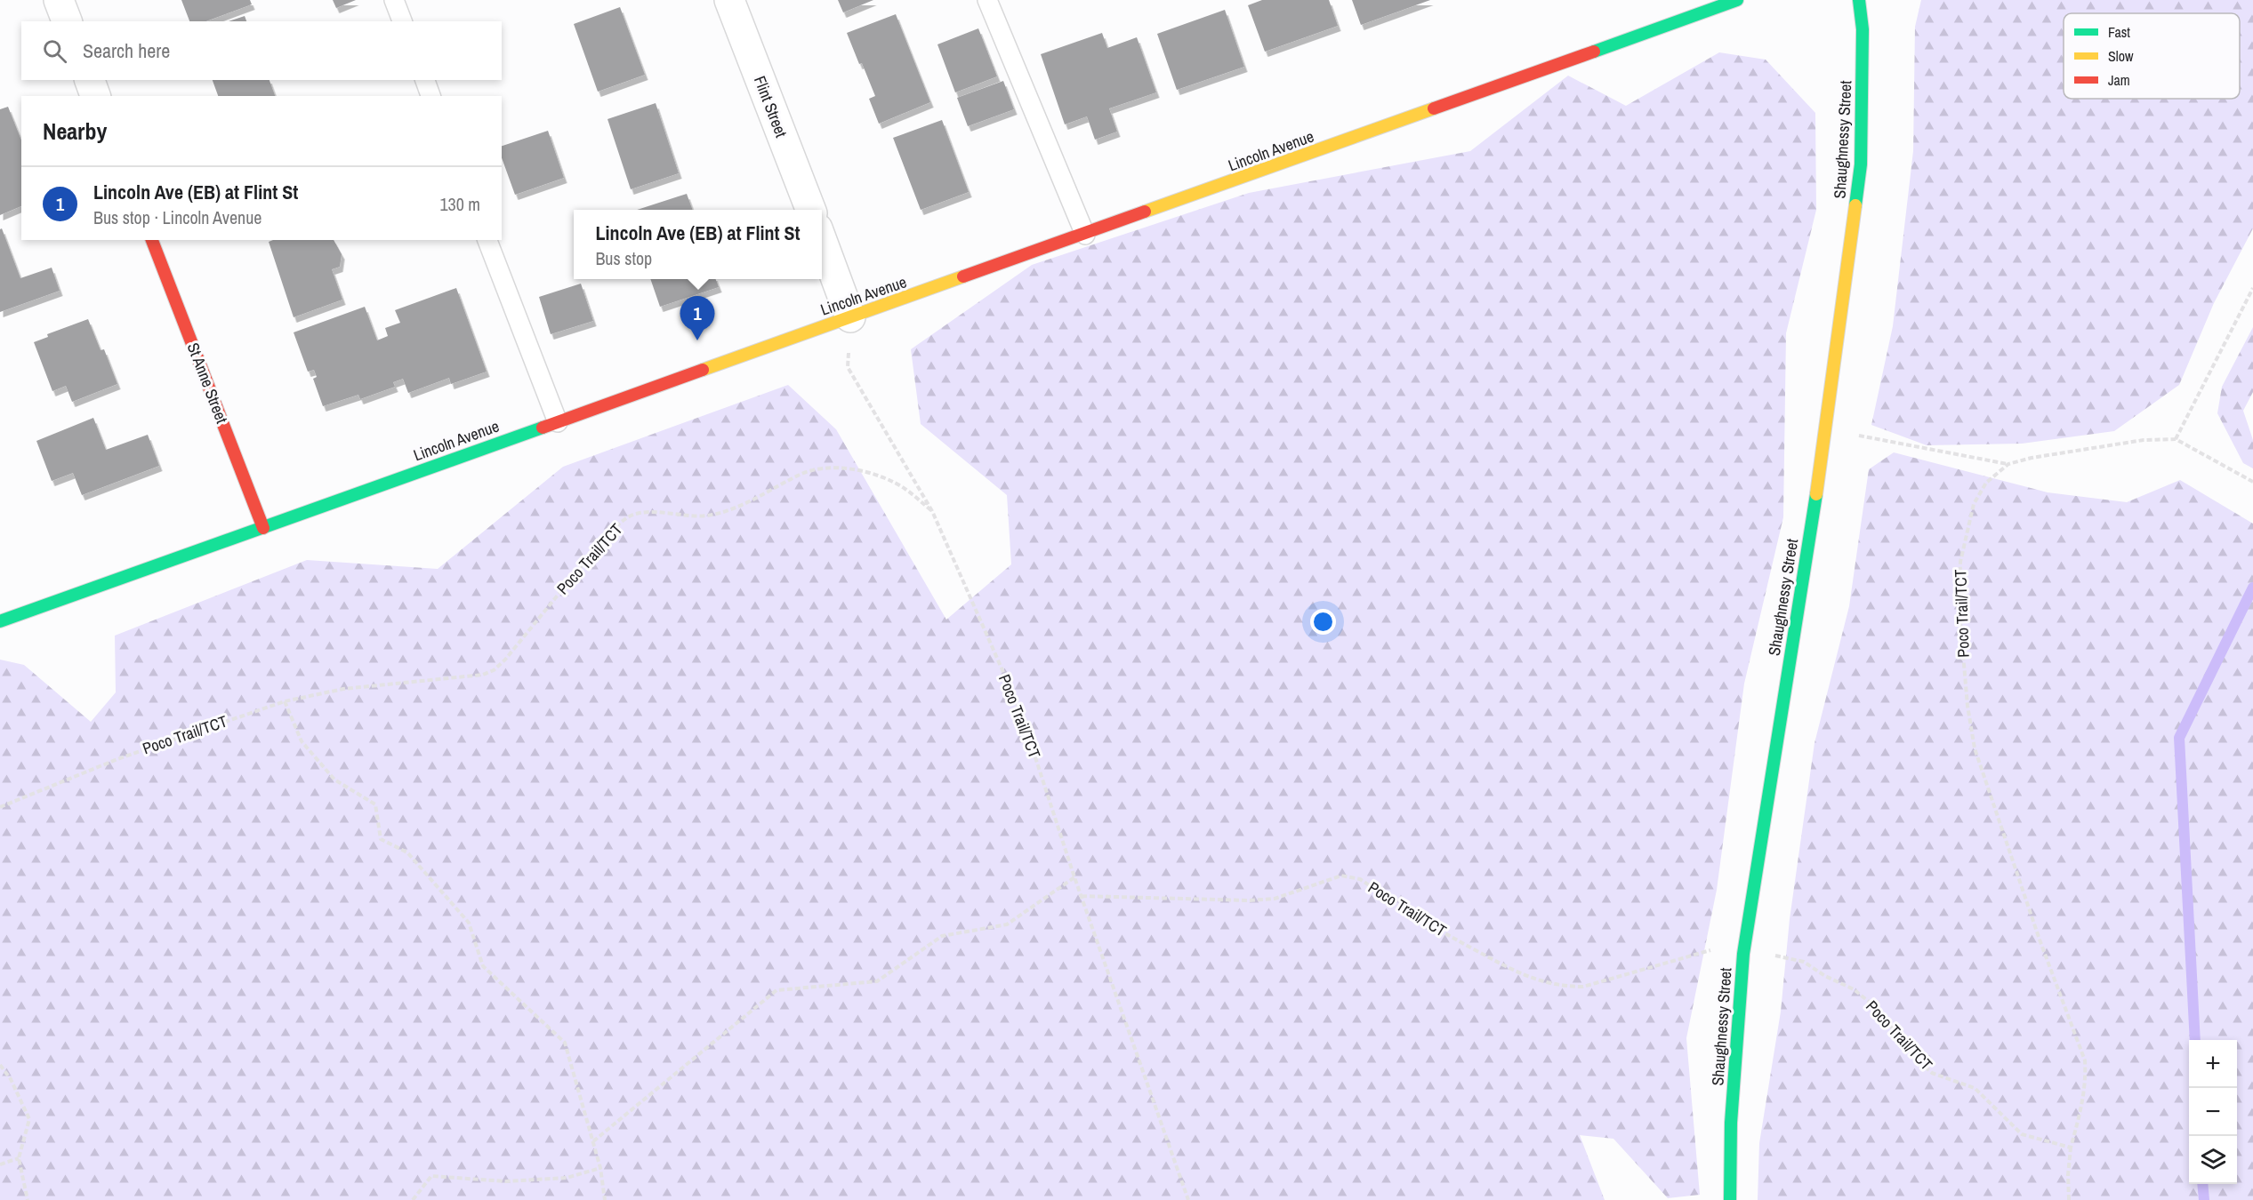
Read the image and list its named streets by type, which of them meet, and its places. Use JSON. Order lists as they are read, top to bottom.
{
  "streets": {
    "main road": ["Shaughnessy Street", "Lincoln Avenue", "St Anne Street"],
    "street": ["Flint Street"],
    "path": ["Poco Trail/TCT"]
  },
  "crossings": [
    ["Shaughnessy Street", "Poco Trail/TCT"],
    ["Lincoln Avenue", "St Anne Street"]
  ],
  "legend": ["Fast", "Slow", "Jam"],
  "page": {
    "search": "Search here",
    "heading": "Nearby",
    "list": [
      {
        "mark": "1",
        "name": "Lincoln Ave (EB) at Flint St",
        "note": "Bus stop · Lincoln Avenue",
        "value": "130 m"
      }
    ],
    "popup": ["Lincoln Ave (EB) at Flint St", "Bus stop"],
    "pins": "1",
    "map_buttons": ["+", "−"]
  }
}
